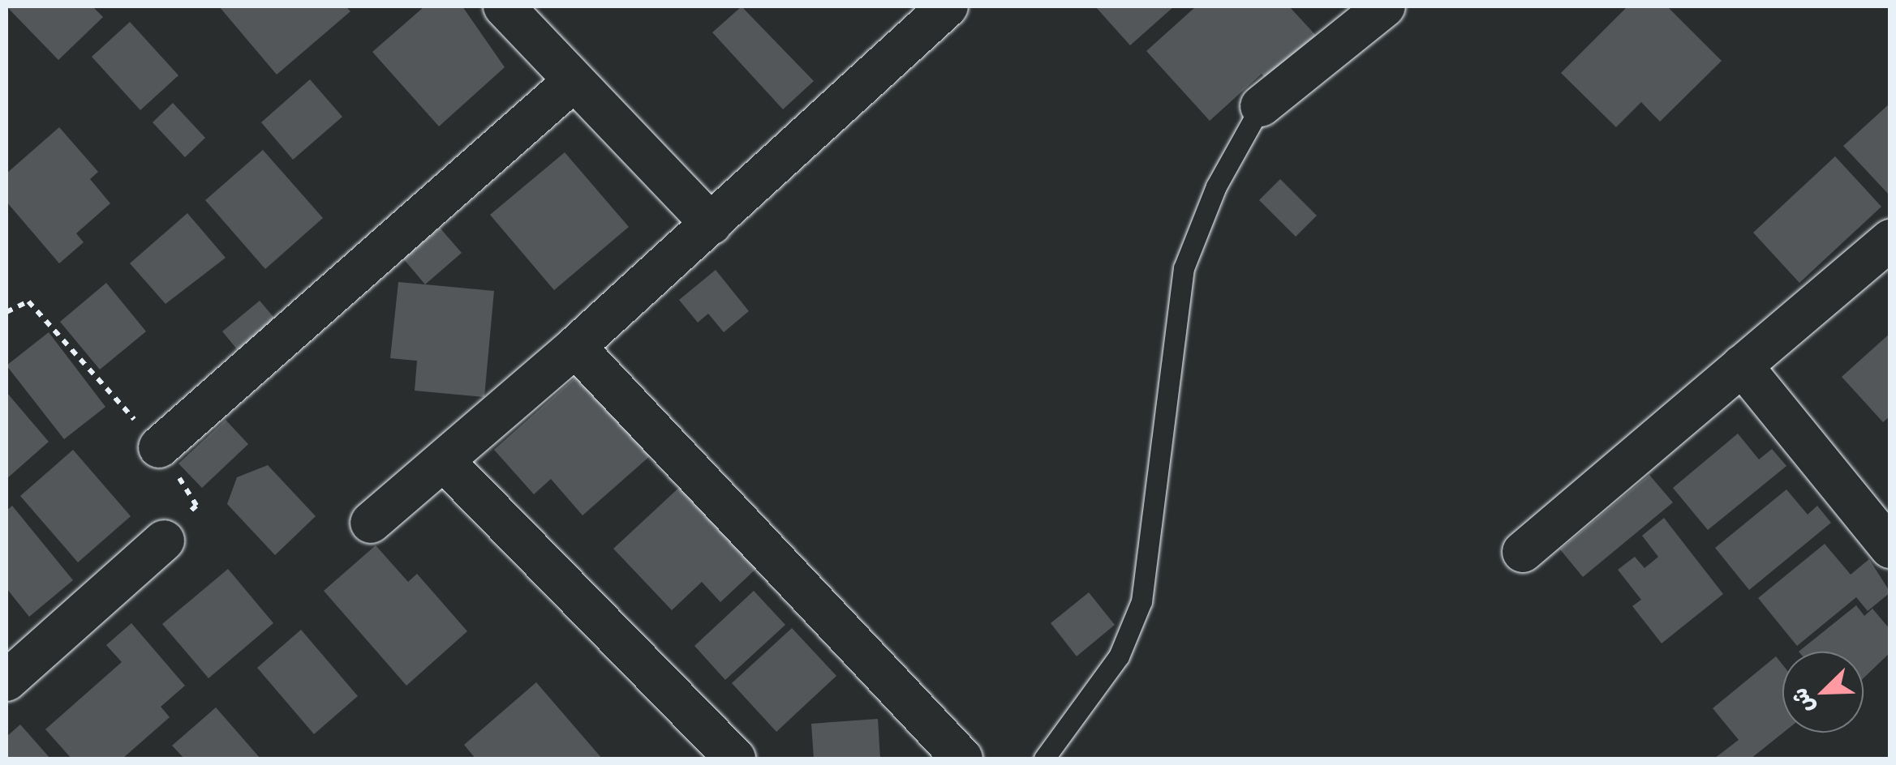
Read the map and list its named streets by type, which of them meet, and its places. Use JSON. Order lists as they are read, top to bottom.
{
  "north": "bottom left"
}
